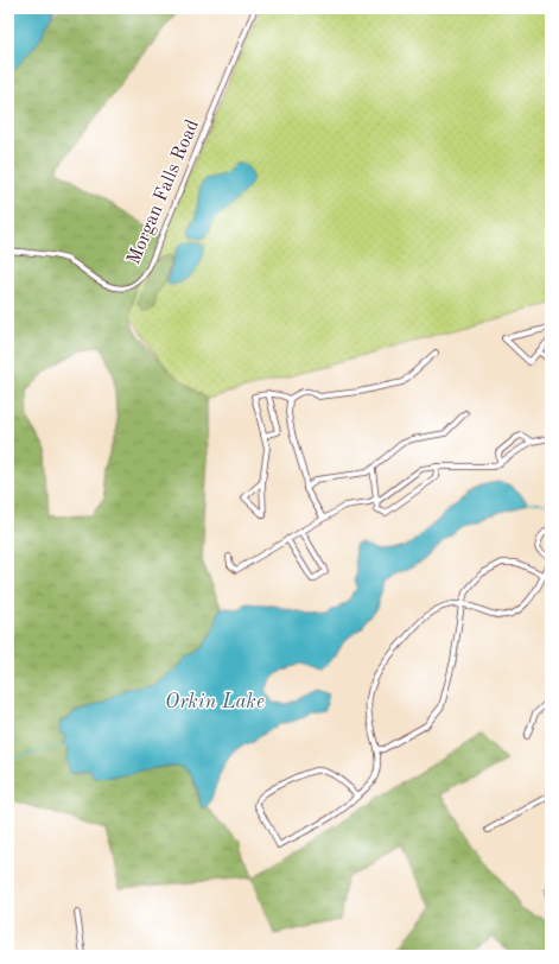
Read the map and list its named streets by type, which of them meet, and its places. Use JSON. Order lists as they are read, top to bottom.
{
  "streets": {
    "street": ["Morgan Falls Road"]
  },
  "water": ["Orkin Lake"]
}
